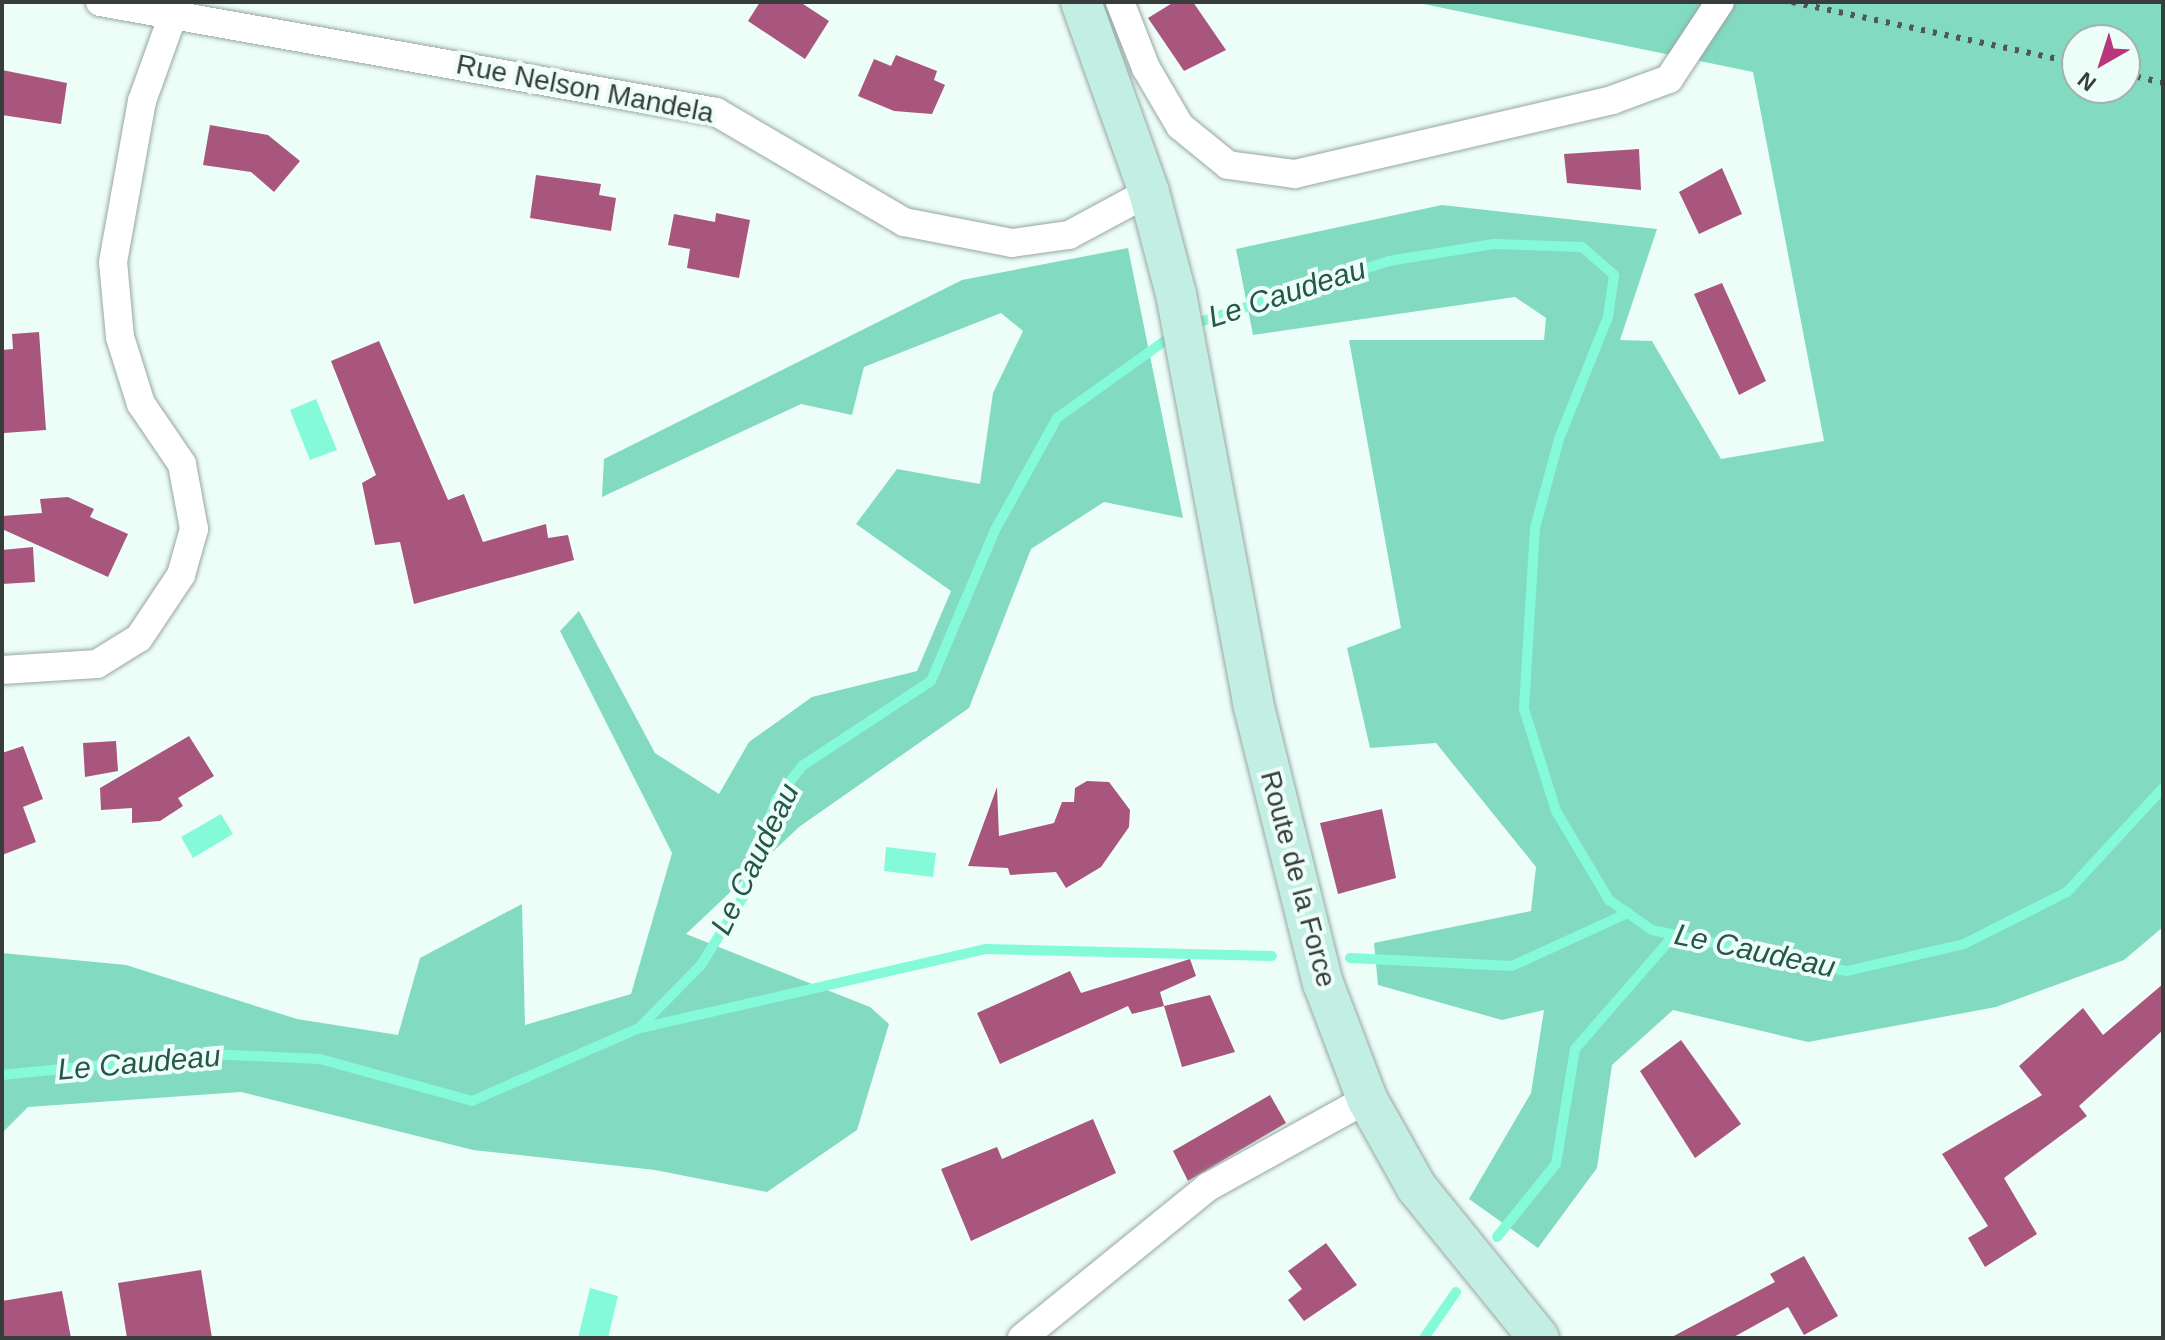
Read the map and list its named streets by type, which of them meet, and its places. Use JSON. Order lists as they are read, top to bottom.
{
  "streets": {
    "street": ["Rue Nelson Mandela", "Route de la Force"]
  },
  "crossings": [
    ["Rue Nelson Mandela", "Route de la Force"]
  ],
  "water": ["Le Caudeau"],
  "north": "bottom left"
}
